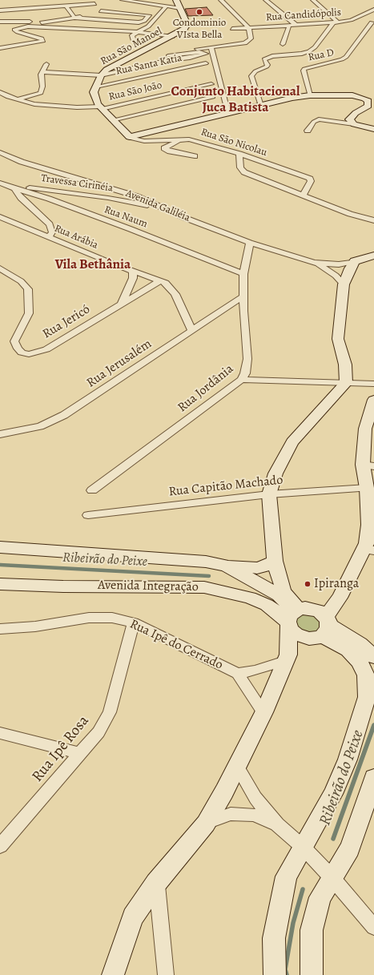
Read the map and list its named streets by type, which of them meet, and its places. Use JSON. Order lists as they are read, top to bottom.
{
  "streets": {
    "street": [
      "Rua Candidópolis",
      "Rua São Manoel",
      "Rua D",
      "Rua Santa Katia",
      "Rua São João",
      "Rua São Nicolau",
      "Travessa Cirinéia",
      "Avenida Galiléia",
      "Rua Naum",
      "Rua Arábia",
      "Rua Jericó",
      "Rua Jerusalém",
      "Rua Jordânia",
      "Rua Capitão Machado",
      "Avenida Integração",
      "Rua Ipê do Cerrado",
      "Rua Ipê Rosa"
    ]
  },
  "crossings": [
    ["Rua São Manoel", "Rua Santa Katia"],
    ["Travessa Cirinéia", "Avenida Galiléia"],
    ["Travessa Cirinéia", "Rua Naum"],
    ["Avenida Galiléia", "Rua Jordânia"],
    ["Rua Naum", "Rua Jordânia"],
    ["Rua Arábia", "Rua Jericó"],
    ["Rua Arábia", "Rua Jerusalém"],
    ["Rua Jerusalém", "Rua Jordânia"],
    ["Rua Ipê do Cerrado", "Rua Ipê Rosa"]
  ],
  "districts": ["Conjunto Habitacional Juca Batista", "Vila Bethânia"],
  "water": ["Ribeirão do Peixe"],
  "places": ["Condominio VIsta Bella", "Ipiranga"]
}
